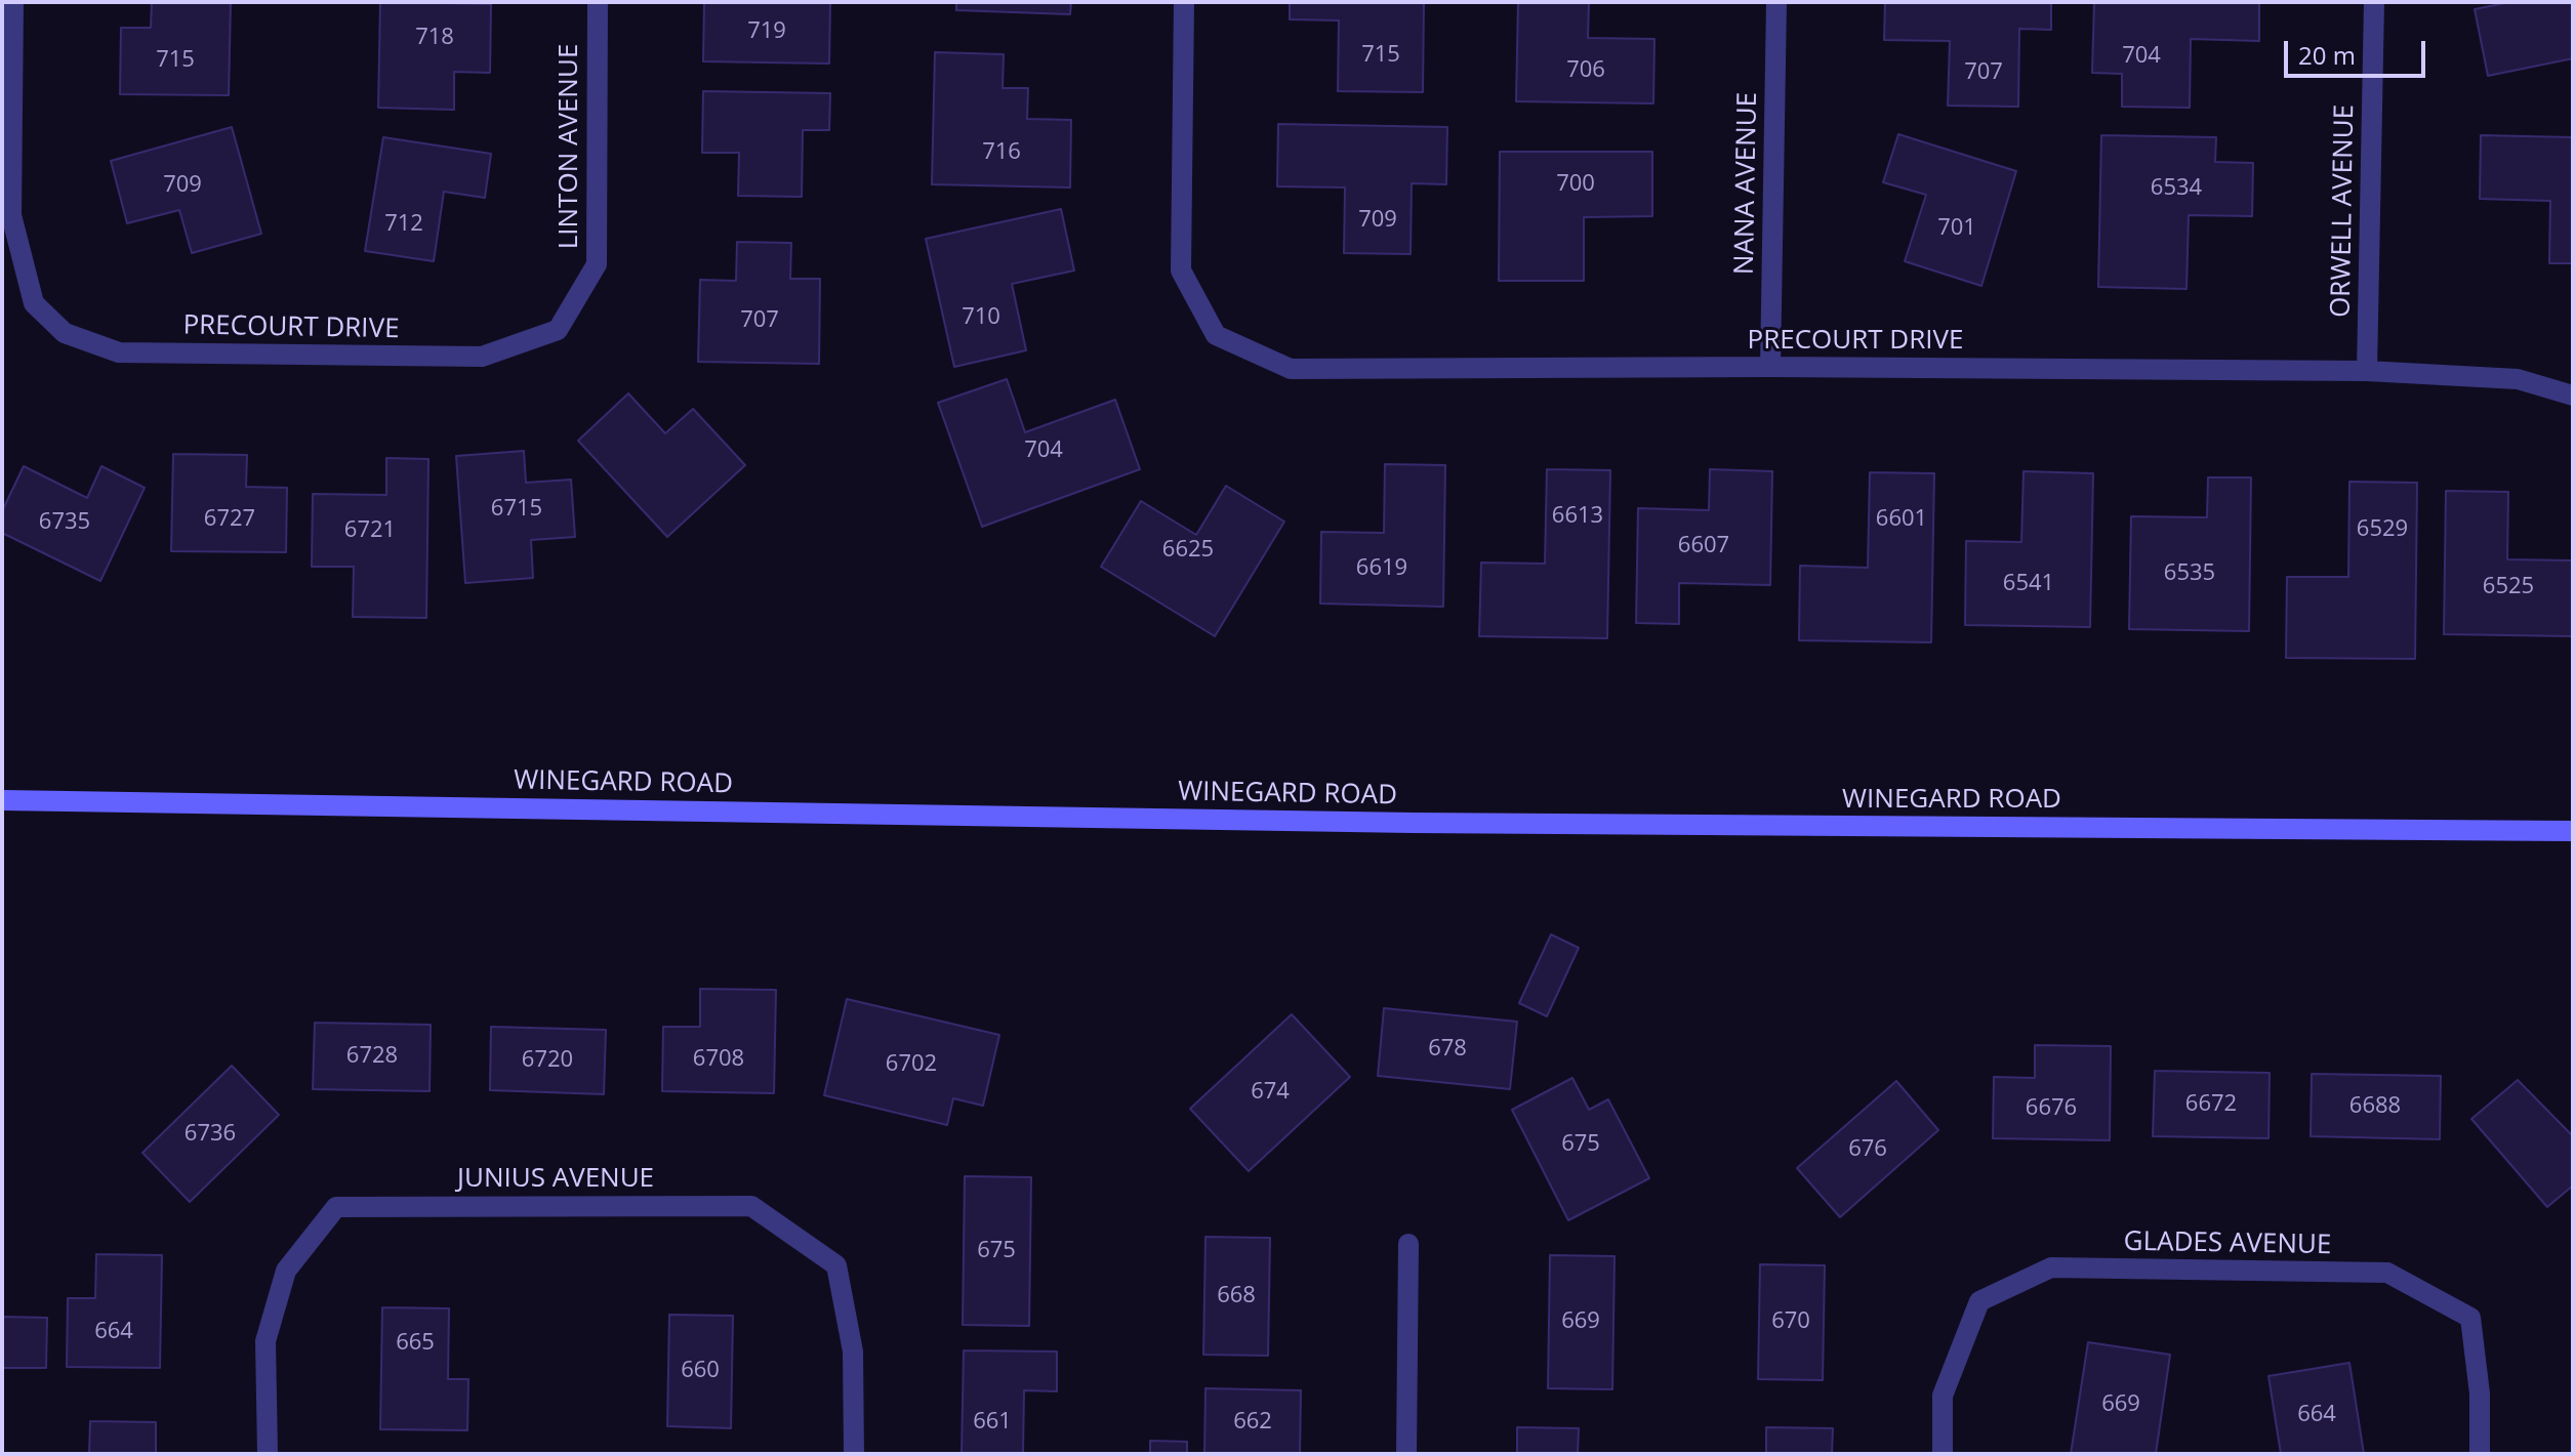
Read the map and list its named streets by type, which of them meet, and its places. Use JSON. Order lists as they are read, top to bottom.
{
  "streets": {
    "street": [
      "LINTON AVENUE",
      "NANA AVENUE",
      "ORWELL AVENUE",
      "PRECOURT DRIVE",
      "WINEGARD ROAD",
      "JUNIUS AVENUE",
      "GLADES AVENUE"
    ]
  },
  "crossings": [
    ["LINTON AVENUE", "PRECOURT DRIVE"],
    ["NANA AVENUE", "PRECOURT DRIVE"],
    ["ORWELL AVENUE", "PRECOURT DRIVE"]
  ],
  "house_numbers": [
    "719",
    "718",
    "715",
    "704",
    "715",
    "706",
    "707",
    "716",
    "700",
    "709",
    "6534",
    "709",
    "712",
    "701",
    "710",
    "707",
    "704",
    "6715",
    "6613",
    "6727",
    "6601",
    "6735",
    "6529",
    "6721",
    "6607",
    "6625",
    "6619",
    "6535",
    "6541",
    "6525",
    "678",
    "6728",
    "6708",
    "6720",
    "6702",
    "674",
    "6672",
    "6688",
    "6676",
    "6736",
    "675",
    "676",
    "675",
    "668",
    "669",
    "670",
    "664",
    "665",
    "660",
    "669",
    "664",
    "661",
    "662"
  ],
  "scale_bar": "20 m"
}
